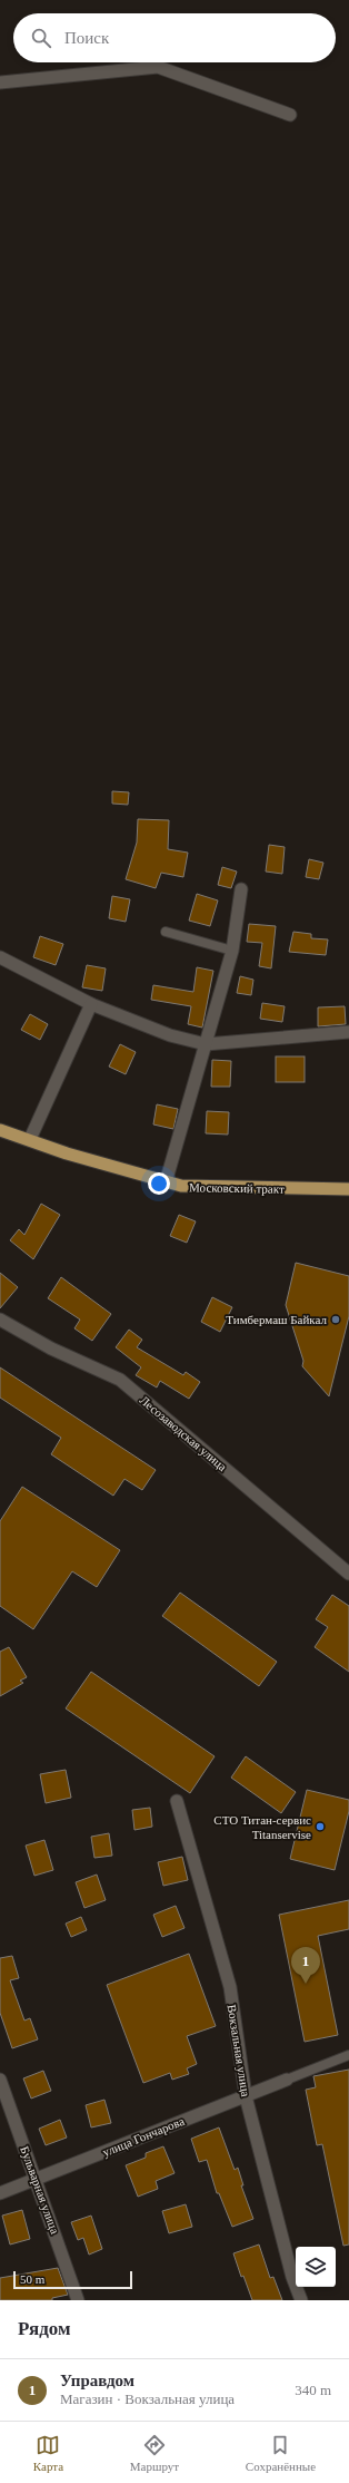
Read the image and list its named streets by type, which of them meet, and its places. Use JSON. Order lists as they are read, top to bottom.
{
  "streets": {
    "main road": ["Московский тракт"],
    "street": [
      "Лесозаводская улица",
      "Вокзальная улица",
      "улица Гончарова",
      "Бульварная улица"
    ]
  },
  "crossings": [
    ["Вокзальная улица", "улица Гончарова"],
    ["улица Гончарова", "Бульварная улица"]
  ],
  "places": ["Тимбермаш Байкал", "СТО Титан-сервис Titanservise"],
  "scale_bar": "50 m",
  "page": {
    "search": "Поиск",
    "pins": "1",
    "scale": "50 m",
    "heading": "Рядом",
    "list": [
      {
        "mark": "1",
        "name": "Управдом",
        "note": "Магазин · Вокзальная улица",
        "value": "340 m"
      }
    ],
    "nav": ["Карта", "Маршрут", "Сохранённые"]
  }
}
